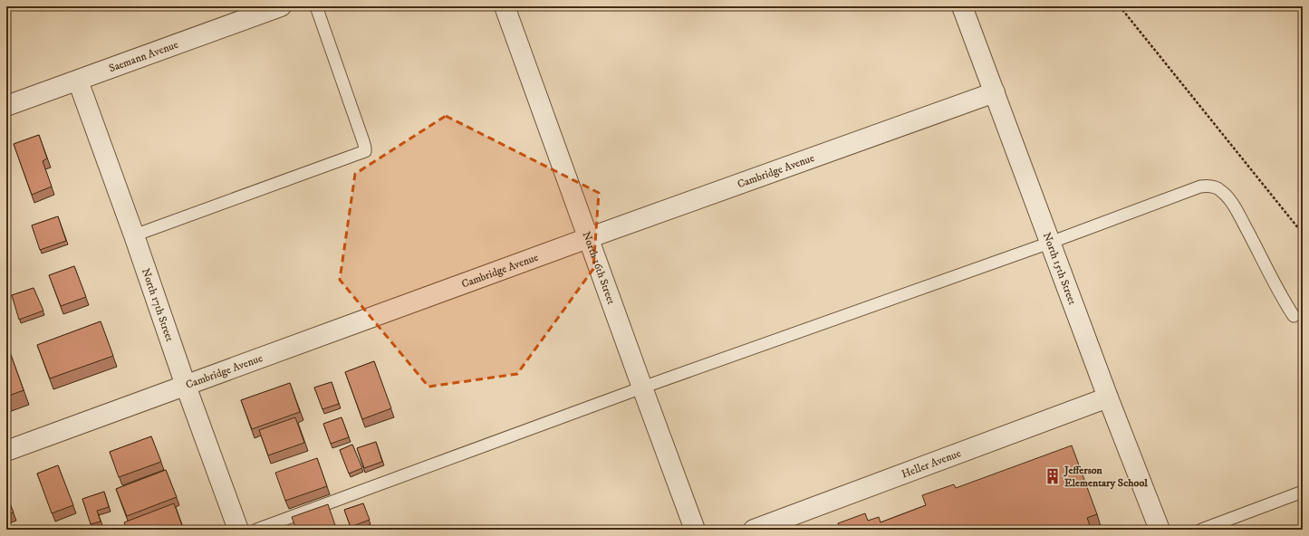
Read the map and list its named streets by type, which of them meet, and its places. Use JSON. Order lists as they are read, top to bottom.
{
  "streets": {
    "street": [
      "Saemann Avenue",
      "Cambridge Avenue",
      "North 16th Street",
      "North 15th Street",
      "North 17th Street",
      "Heller Avenue"
    ]
  },
  "crossings": [
    ["Saemann Avenue", "North 17th Street"],
    ["Cambridge Avenue", "North 16th Street"],
    ["Cambridge Avenue", "North 15th Street"],
    ["Cambridge Avenue", "North 17th Street"],
    ["North 15th Street", "Heller Avenue"]
  ],
  "places": {
    "building": ["Jefferson Elementary School"]
  }
}
